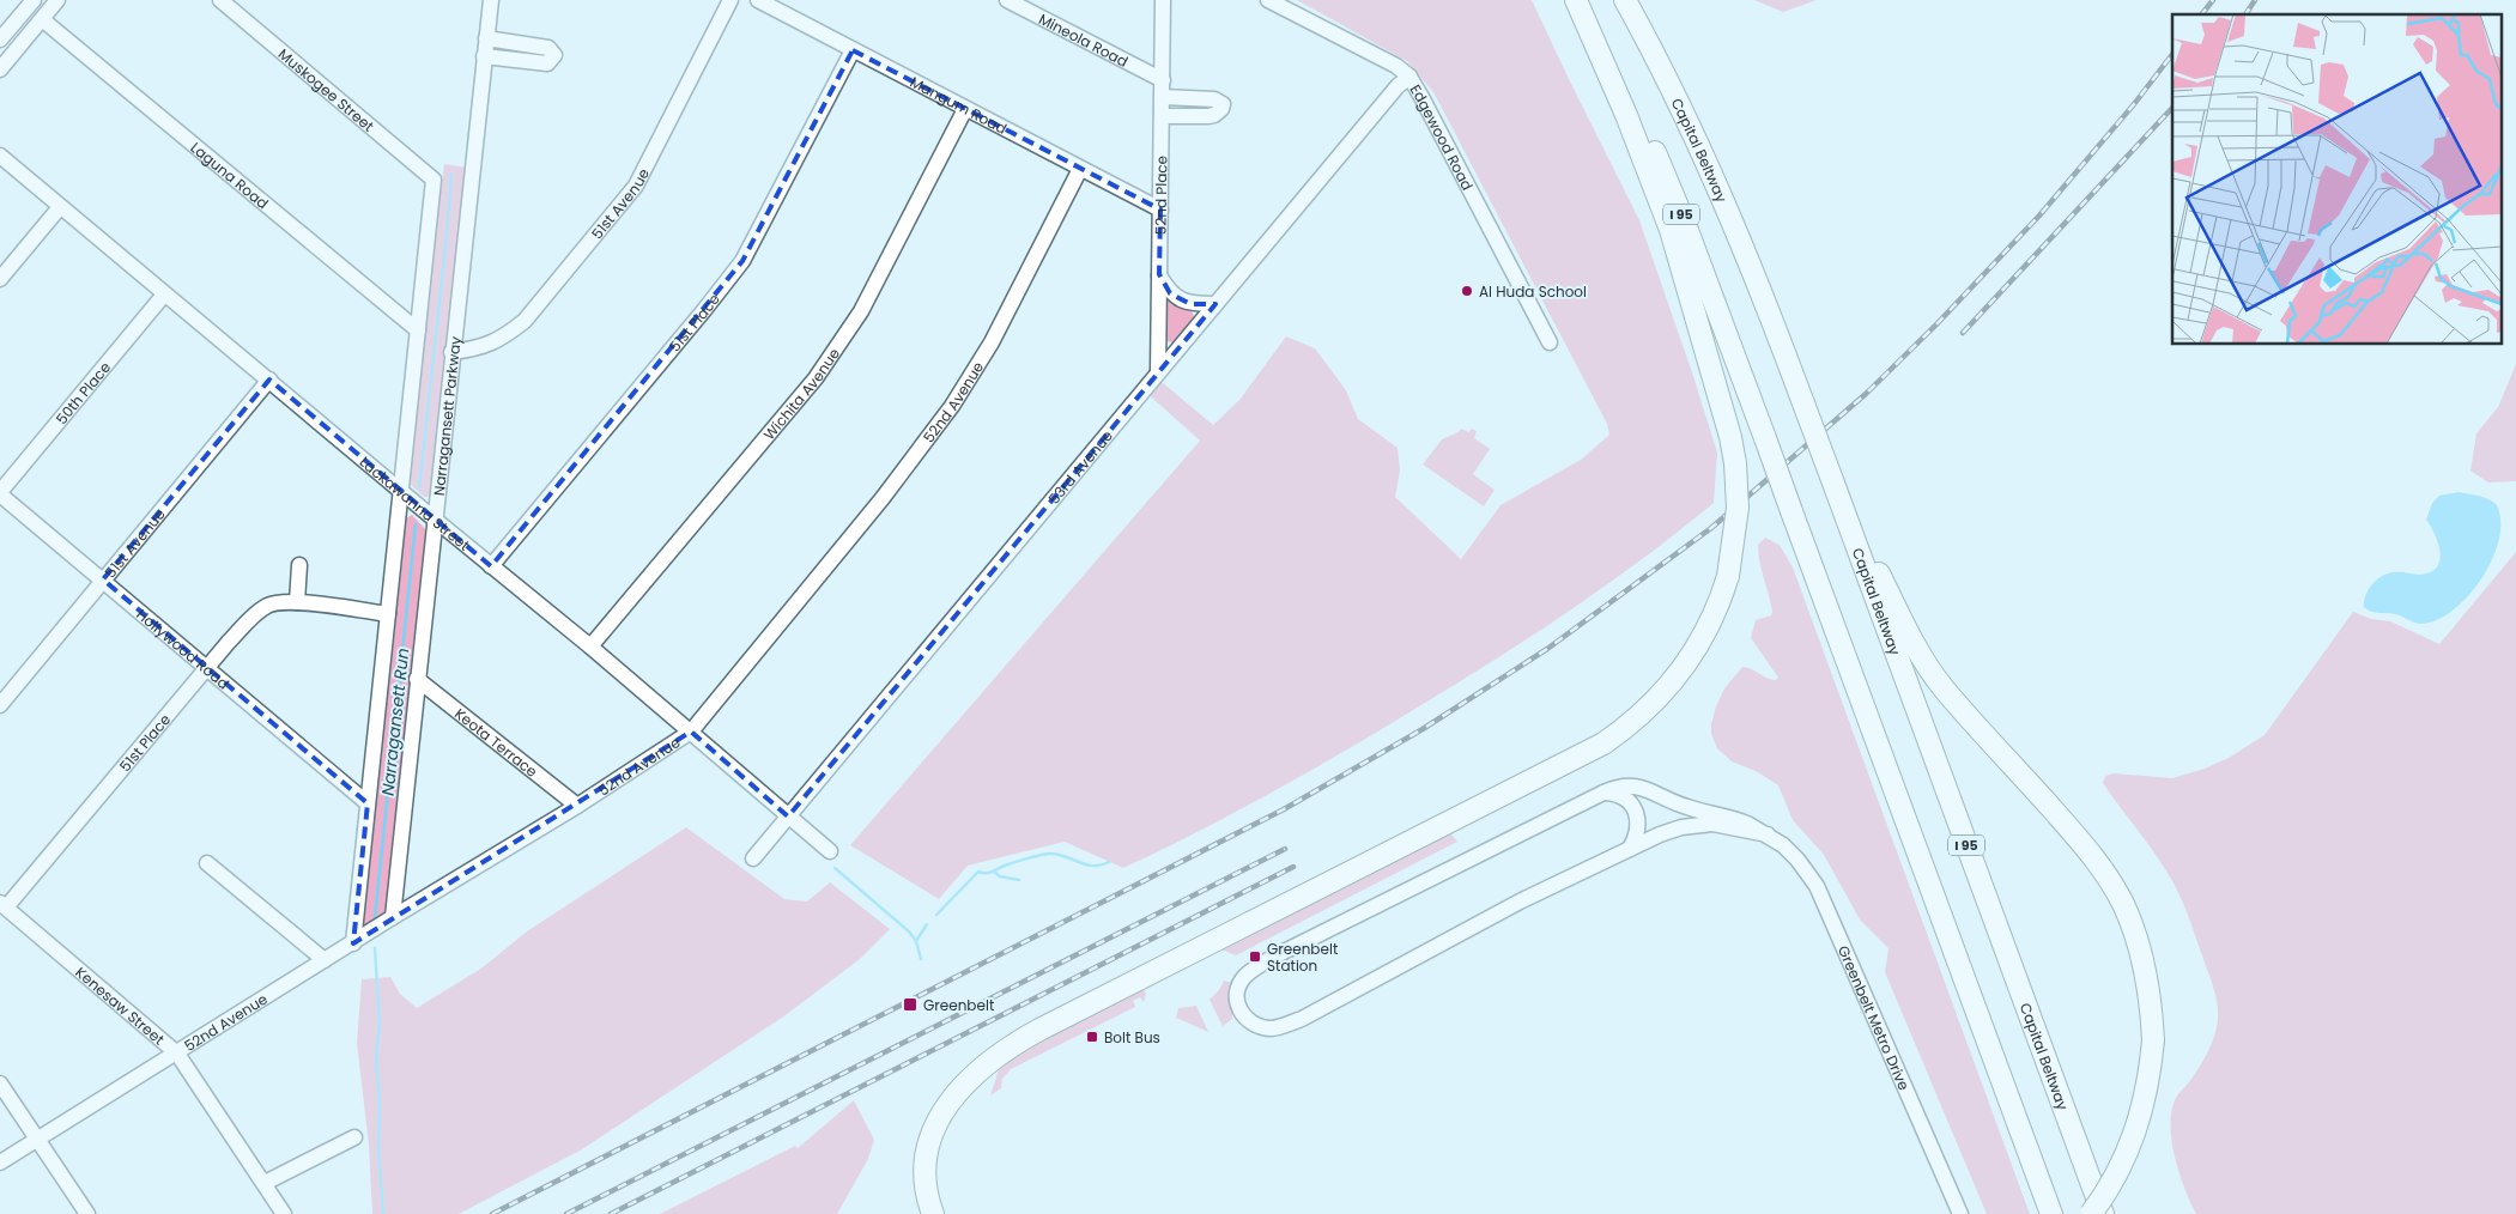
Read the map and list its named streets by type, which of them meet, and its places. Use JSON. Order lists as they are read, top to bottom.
{
  "streets": {
    "highway": ["Capital Beltway", "I 95"],
    "street": [
      "Mineola Road",
      "Muskogee Street",
      "Mangum Road",
      "Edgewood Road",
      "Laguna Road",
      "52nd Place",
      "51st Avenue",
      "51st Place",
      "50th Place",
      "Wichita Avenue",
      "52nd Avenue",
      "Narragansett Parkway",
      "53rd Avenue",
      "Lackawanna Street",
      "Hollywood Road",
      "Keota Terrace",
      "Kenesaw Street",
      "Greenbelt Metro Drive"
    ]
  },
  "crossings": [
    ["Mineola Road", "52nd Place"],
    ["Muskogee Street", "Laguna Road"],
    ["Mangum Road", "52nd Place"],
    ["Mangum Road", "51st Place"],
    ["Mangum Road", "Wichita Avenue"],
    ["Mangum Road", "52nd Avenue"],
    ["Edgewood Road", "53rd Avenue"],
    ["52nd Place", "53rd Avenue"],
    ["51st Avenue", "Narragansett Parkway"],
    ["51st Avenue", "Lackawanna Street"],
    ["51st Avenue", "Hollywood Road"],
    ["51st Place", "Lackawanna Street"],
    ["51st Place", "Hollywood Road"],
    ["51st Place", "Kenesaw Street"],
    ["50th Place", "Lackawanna Street"],
    ["50th Place", "Hollywood Road"],
    ["Wichita Avenue", "Lackawanna Street"],
    ["52nd Avenue", "Narragansett Parkway"],
    ["52nd Avenue", "Lackawanna Street"],
    ["52nd Avenue", "Keota Terrace"],
    ["52nd Avenue", "Kenesaw Street"],
    ["Narragansett Parkway", "Lackawanna Street"],
    ["Narragansett Parkway", "Keota Terrace"],
    ["53rd Avenue", "Lackawanna Street"]
  ],
  "water": ["Narragansett Run"],
  "places": {
    "other": ["Al Huda School"],
    "transit": ["Greenbelt Station", "Greenbelt", "Bolt Bus"]
  }
}
